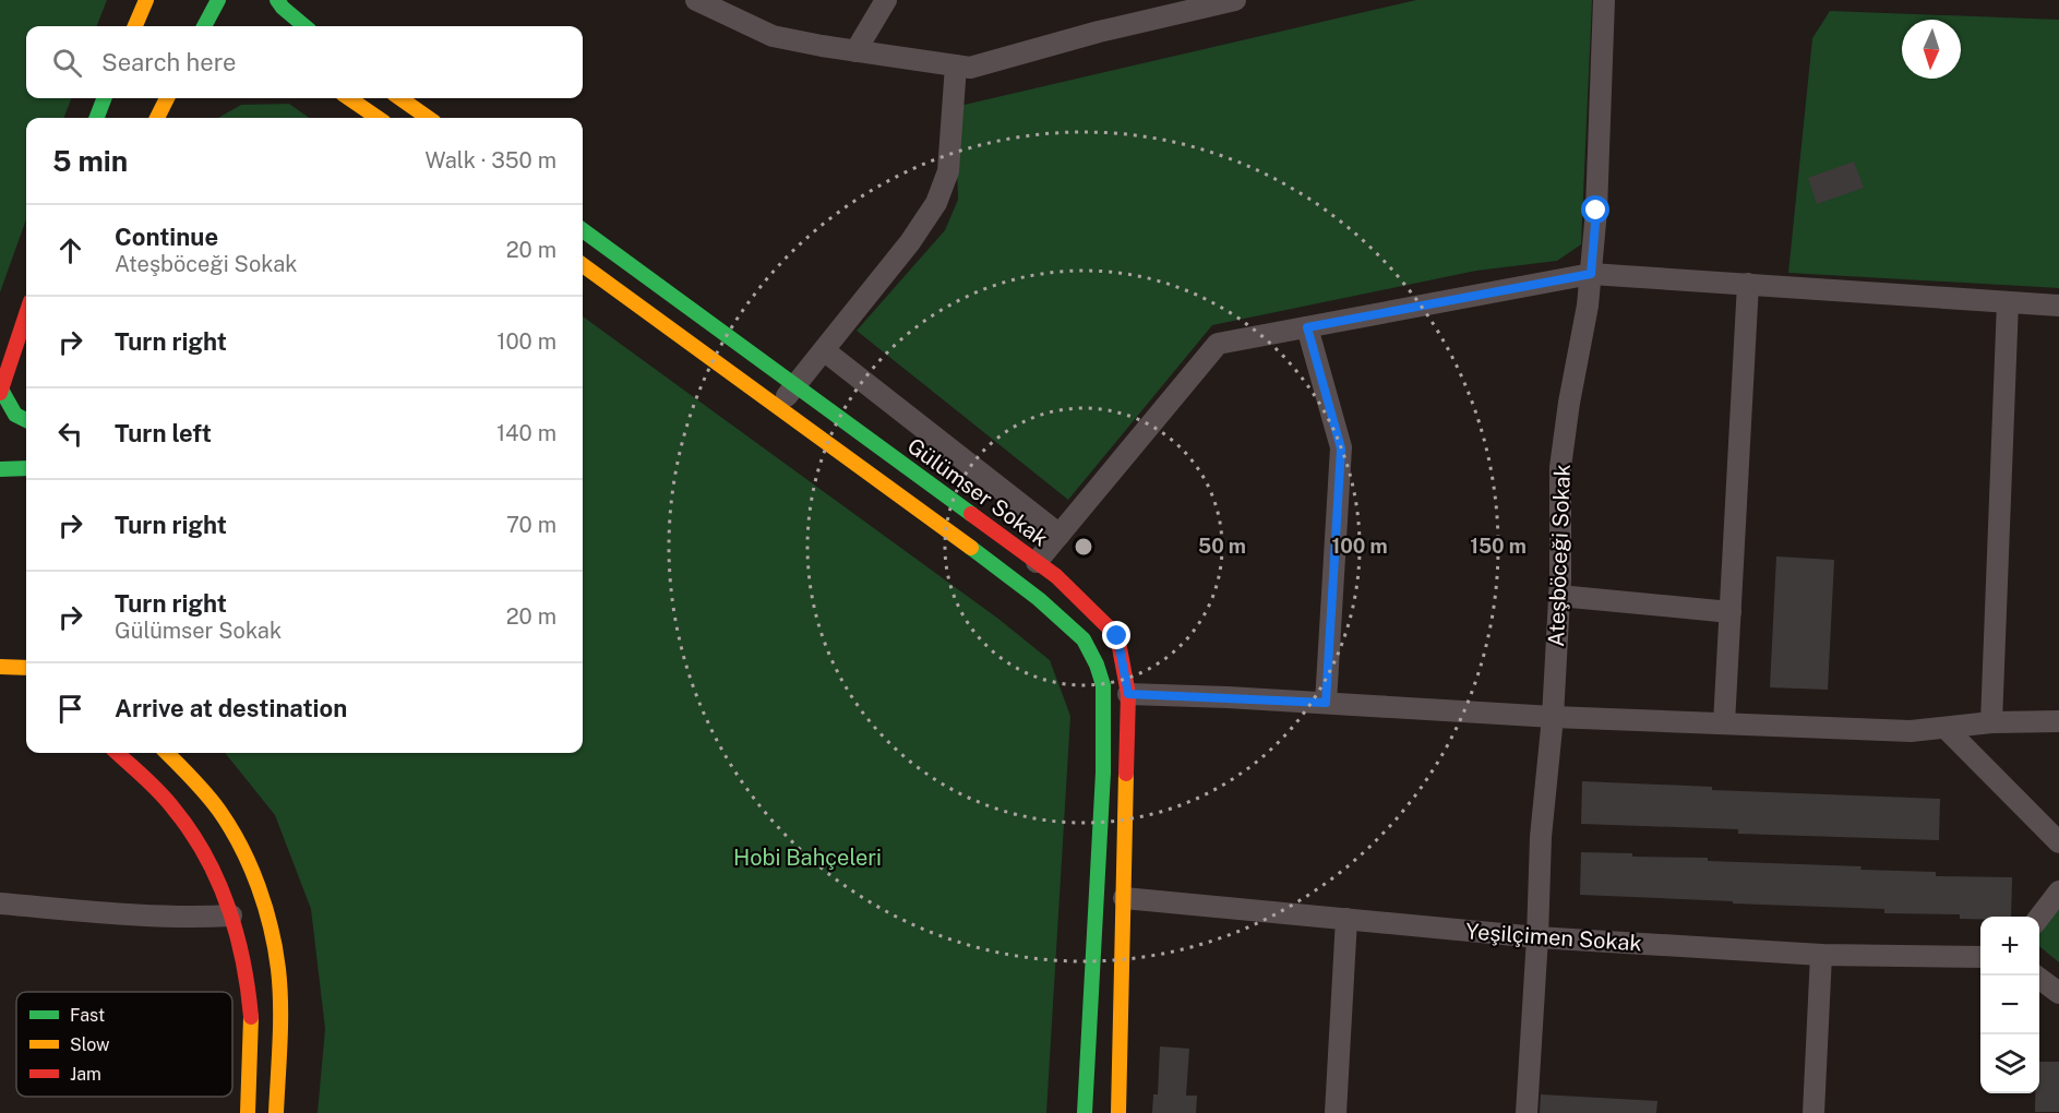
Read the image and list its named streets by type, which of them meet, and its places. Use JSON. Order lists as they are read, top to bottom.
{
  "streets": {
    "street": ["Gülümser Sokak", "Ateşböceği Sokak", "Yeşilçimen Sokak"]
  },
  "crossings": [
    ["Gülümser Sokak", "Yeşilçimen Sokak"],
    ["Ateşböceği Sokak", "Yeşilçimen Sokak"]
  ],
  "parks": ["Hobi Bahçeleri"],
  "legend": ["Fast", "Slow", "Jam"],
  "north": "bottom",
  "page": {
    "search": "Search here",
    "heading": ["5 min", "Walk · 350 m"],
    "list": [
      ["Continue", "Ateşböceği Sokak", "20 m"],
      ["Turn right", "100 m"],
      ["Turn left", "140 m"],
      ["Turn right", "70 m"],
      ["Turn right", "Gülümser Sokak", "20 m"],
      "Arrive at destination"
    ],
    "map_buttons": ["+", "−"]
  },
  "rings": ["50 m", "100 m", "150 m"]
}
